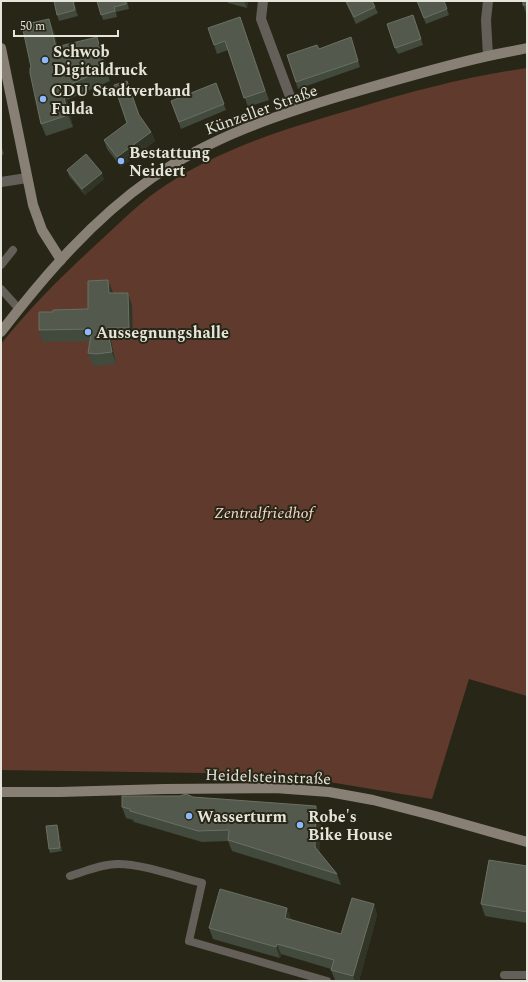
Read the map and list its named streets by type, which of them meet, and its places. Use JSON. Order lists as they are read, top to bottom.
{
  "streets": {
    "main road": ["Künzeller Straße", "Heidelsteinstraße"]
  },
  "parks": ["Zentralfriedhof"],
  "places": [
    "Schwob Digitaldruck",
    "CDU Stadtverband Fulda",
    "Bestattung Neidert",
    "Aussegnungshalle",
    "Wasserturm",
    "Robe's Bike House"
  ],
  "scale_bar": "50 m"
}
